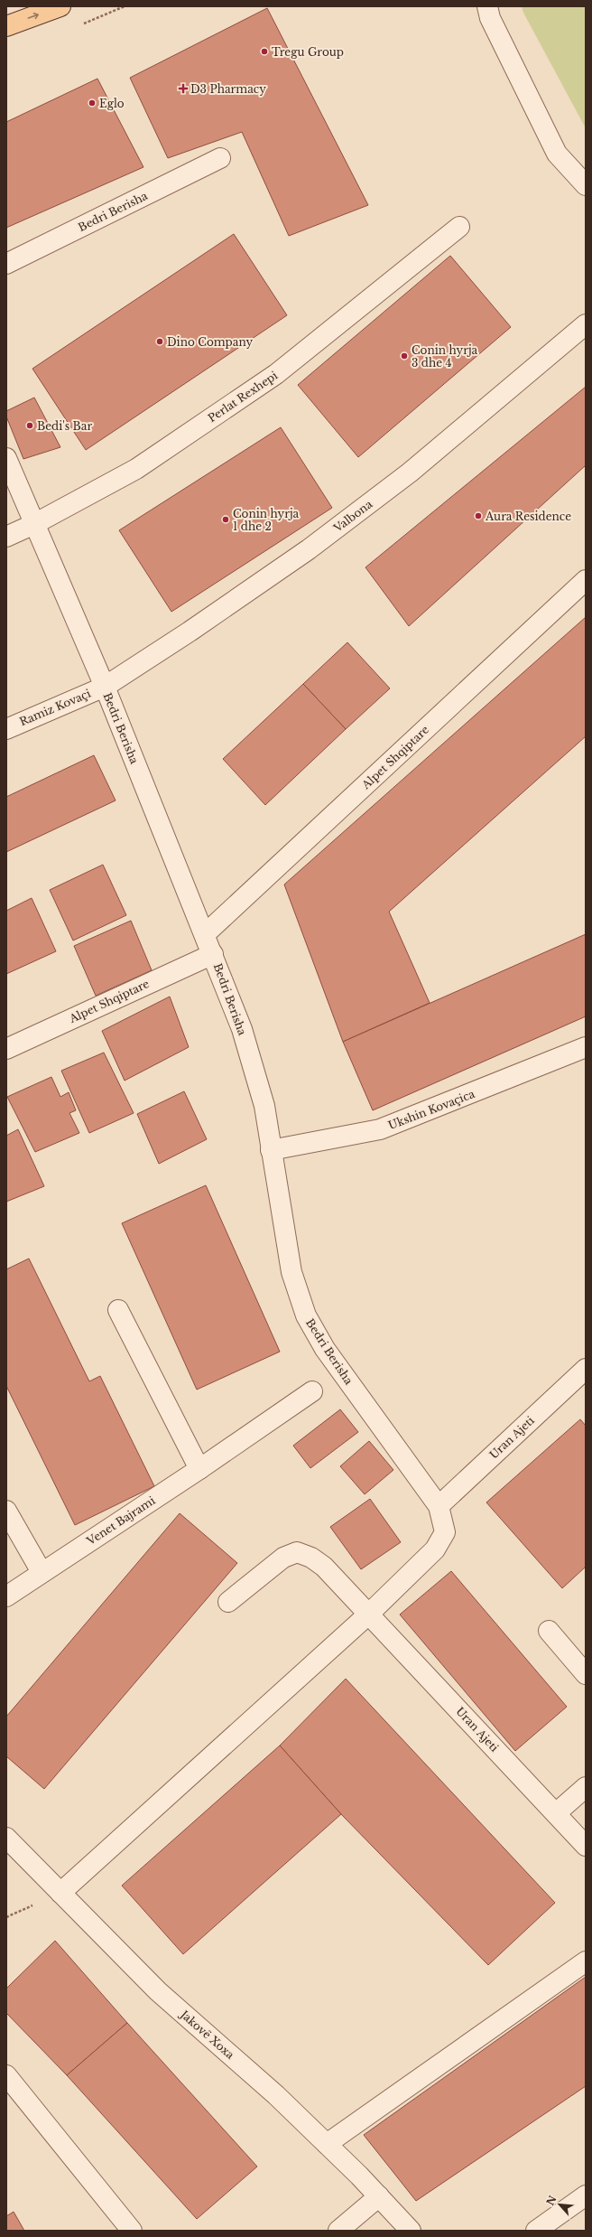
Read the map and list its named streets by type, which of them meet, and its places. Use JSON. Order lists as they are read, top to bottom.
{
  "streets": {
    "street": [
      "Bedri Berisha",
      "Perlat Rexhepi",
      "Valbona",
      "Ramiz Kovaçi",
      "Alpet Shqiptare",
      "Ukshin Kovaçica",
      "Uran Ajeti",
      "Venet Bajrami",
      "Jakovë Xoxa"
    ]
  },
  "crossings": [
    ["Bedri Berisha", "Perlat Rexhepi"],
    ["Bedri Berisha", "Valbona"],
    ["Bedri Berisha", "Ramiz Kovaçi"],
    ["Bedri Berisha", "Alpet Shqiptare"],
    ["Bedri Berisha", "Ukshin Kovaçica"],
    ["Bedri Berisha", "Uran Ajeti"],
    ["Valbona", "Ramiz Kovaçi"]
  ],
  "places": {
    "other": [
      "Tregu Group",
      "Eglo",
      "Dino Company",
      "Conin hyrja 3 dhe 4",
      "Bedi's Bar",
      "Aura Residence",
      "Conin hyrja 1 dhe 2"
    ],
    "health": ["D3 Pharmacy"]
  },
  "north": "top left"
}
